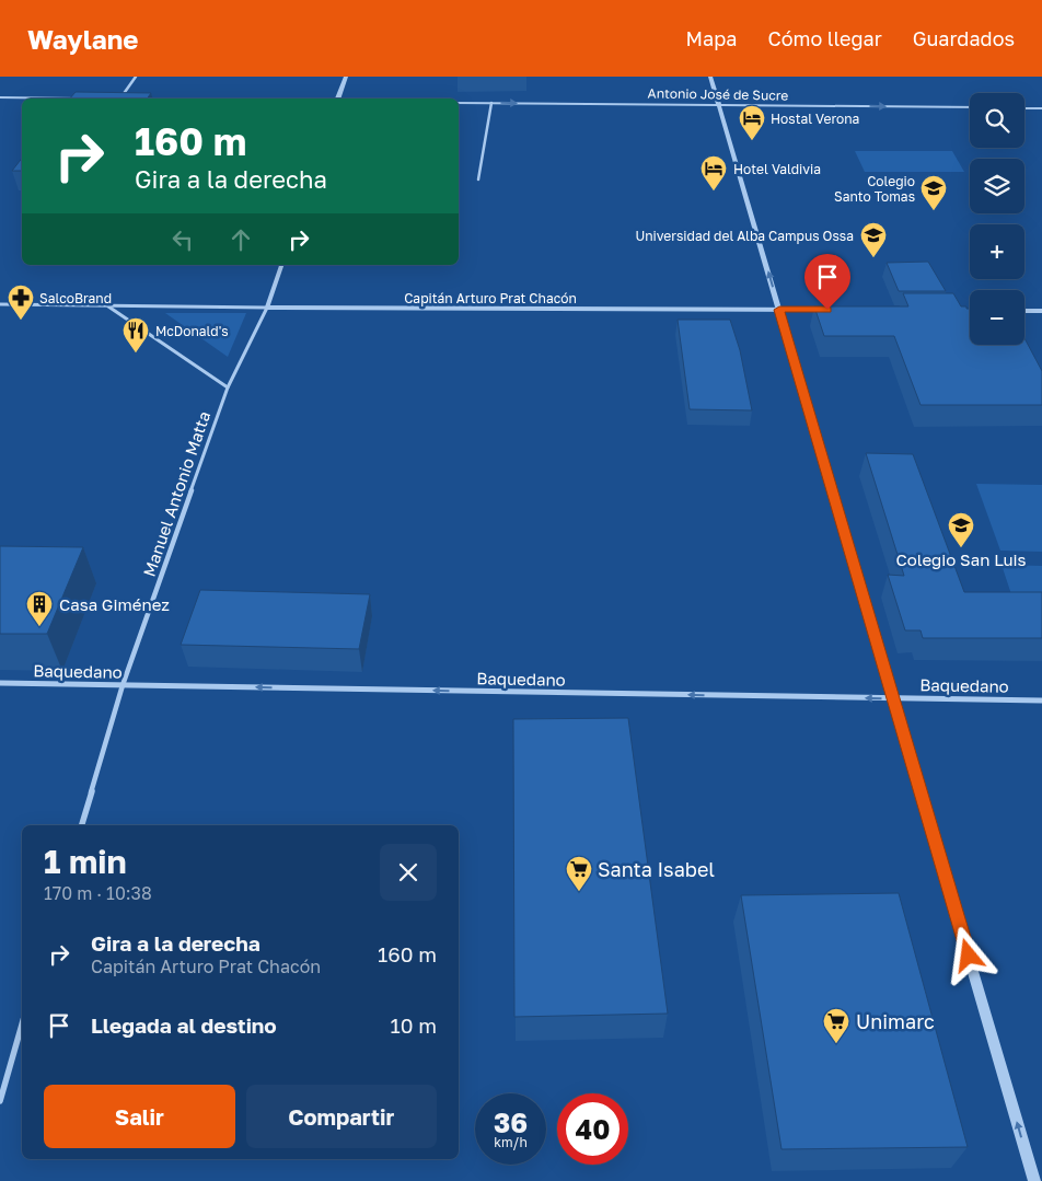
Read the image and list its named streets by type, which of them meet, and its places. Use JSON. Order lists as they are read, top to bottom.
{
  "streets": {
    "street": [
      "Antonio José de Sucre",
      "Capitán Arturo Prat Chacón",
      "Manuel Antonio Matta",
      "Baquedano"
    ]
  },
  "crossings": [
    ["Capitán Arturo Prat Chacón", "Manuel Antonio Matta"],
    ["Manuel Antonio Matta", "Baquedano"]
  ],
  "one_way": ["Antonio José de Sucre", "Baquedano"],
  "places": {
    "hotel": ["Hostal Verona", "Hotel Valdivia"],
    "school or university": ["Colegio Santo Tomas", "Universidad del Alba Campus Ossa", "Colegio San Luis"],
    "pharmacy": ["SalcoBrand"],
    "restaurant": ["McDonald's"],
    "building": ["Casa Giménez"],
    "supermarket": ["Santa Isabel", "Unimarc"]
  },
  "page": {
    "header": "Waylane",
    "nav": ["Mapa", "Cómo llegar", "Guardados"],
    "map_buttons": ["+", "−"],
    "turn": ["160 m", "Gira a la derecha"],
    "heading": ["1 min", "170 m · 10:38"],
    "list": [
      {
        "name": "Gira a la derecha",
        "note": "Capitán Arturo Prat Chacón",
        "value": "160 m"
      },
      {
        "name": "Llegada al destino",
        "value": "10 m"
      }
    ],
    "buttons": ["Salir", "Compartir"],
    "speed": "36 km/h",
    "limit": "40"
  }
}
